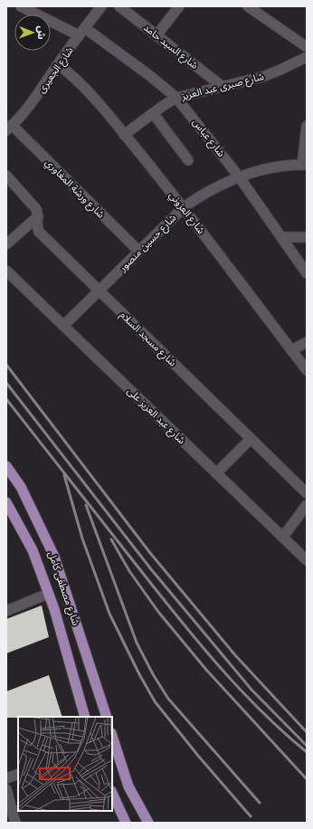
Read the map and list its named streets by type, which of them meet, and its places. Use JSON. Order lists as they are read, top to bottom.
{
  "streets": {
    "main road": ["شارع مصطفى كامل"],
    "street": [
      "شارع السيد حامد",
      "شارع الجعيرى",
      "شارع صبرى عبد العزيز",
      "شارع عباس",
      "شارع ورشة المغاوري",
      "شارع العزوني",
      "شارع حسين منصور",
      "شارع مسجد السلام",
      "شارع عبد العزيز على"
    ]
  },
  "crossings": [
    ["شارع السيد حامد", "شارع صبرى عبد العزيز"],
    ["شارع الجعيرى", "شارع عباس"],
    ["شارع الجعيرى", "شارع ورشة المغاوري"],
    ["شارع الجعيرى", "شارع العزوني"],
    ["شارع صبرى عبد العزيز", "شارع عباس"],
    ["شارع صبرى عبد العزيز", "شارع العزوني"],
    ["شارع عباس", "شارع حسين منصور"],
    ["شارع ورشة المغاوري", "شارع حسين منصور"],
    ["شارع العزوني", "شارع حسين منصور"],
    ["شارع حسين منصور", "شارع مسجد السلام"],
    ["شارع حسين منصور", "شارع عبد العزيز على"]
  ],
  "north": "right"
}
